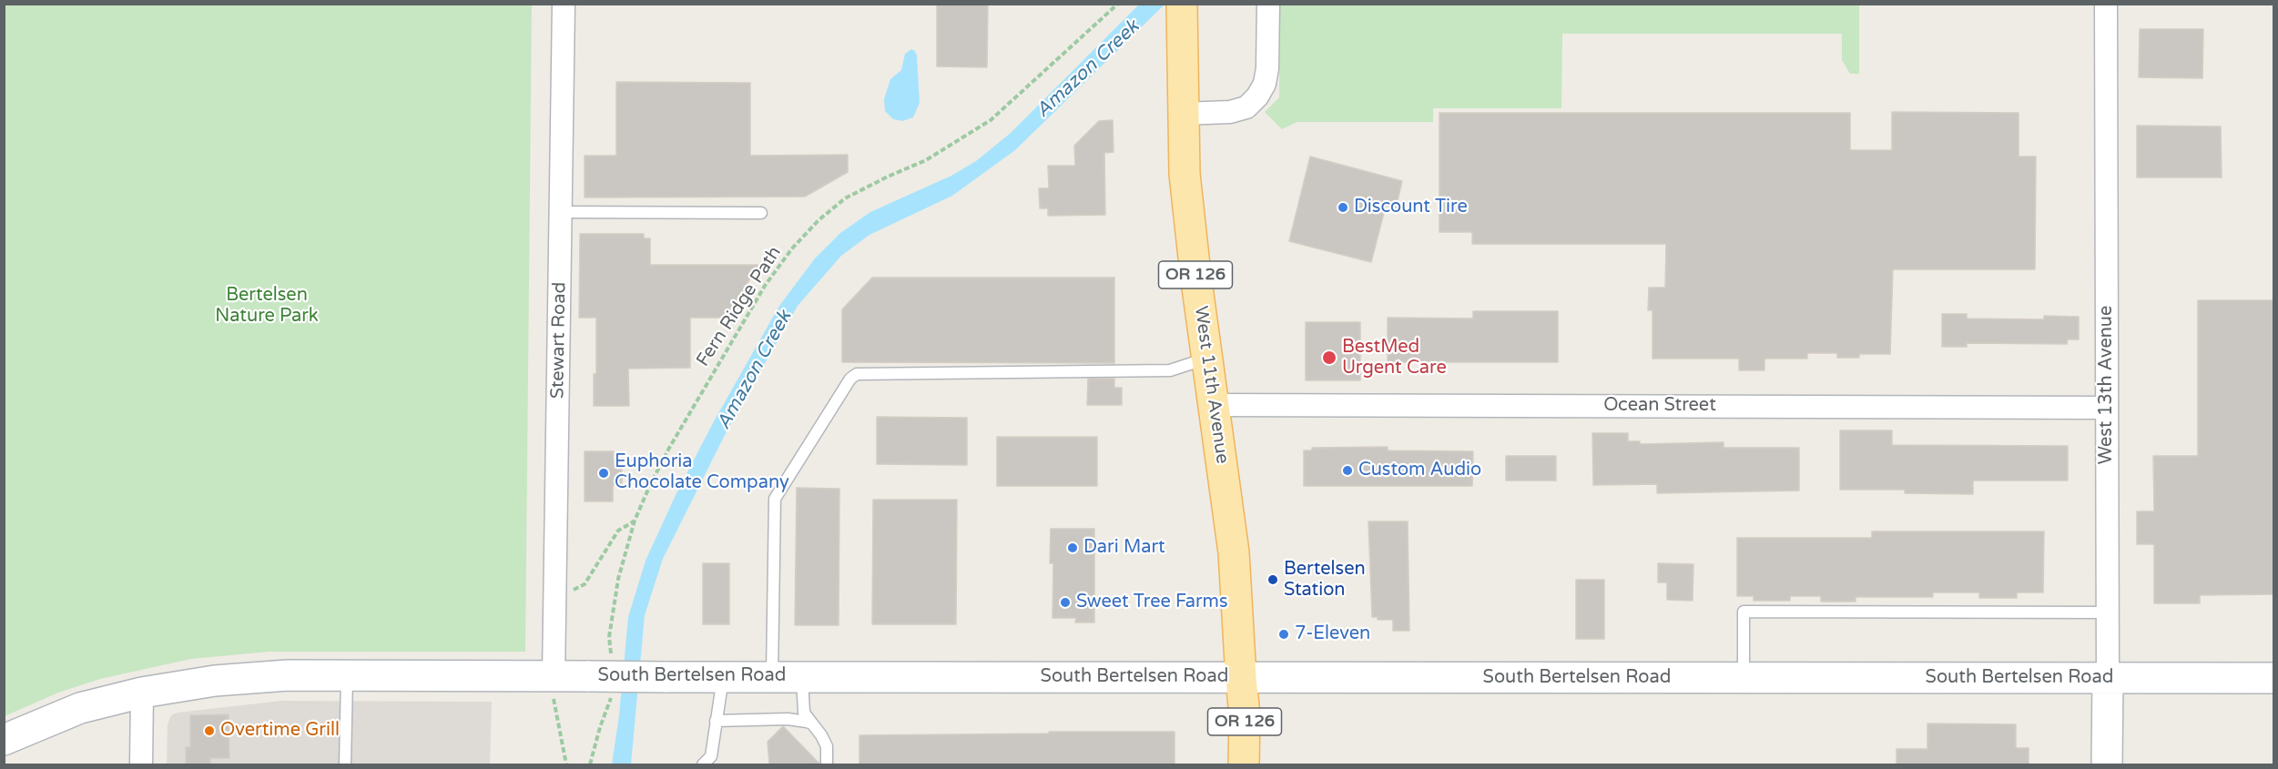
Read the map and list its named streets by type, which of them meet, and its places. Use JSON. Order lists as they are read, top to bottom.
{
  "streets": {
    "main road": ["OR 126", "West 11th Avenue"],
    "street": [
      "Stewart Road",
      "West 13th Avenue",
      "Ocean Street",
      "South Bertelsen Road"
    ],
    "path": ["Fern Ridge Path"]
  },
  "crossings": [
    ["Stewart Road", "South Bertelsen Road"],
    ["West 11th Avenue", "Ocean Street"],
    ["West 11th Avenue", "South Bertelsen Road"],
    ["West 13th Avenue", "Ocean Street"],
    ["West 13th Avenue", "South Bertelsen Road"]
  ],
  "water": ["Amazon Creek"],
  "parks": ["Bertelsen Nature Park"],
  "places": [
    "Discount Tire",
    "BestMed Urgent Care",
    "Custom Audio",
    "Euphoria Chocolate Company",
    "Dari Mart",
    "Bertelsen Station",
    "Sweet Tree Farms",
    "7-Eleven",
    "Overtime Grill"
  ]
}
